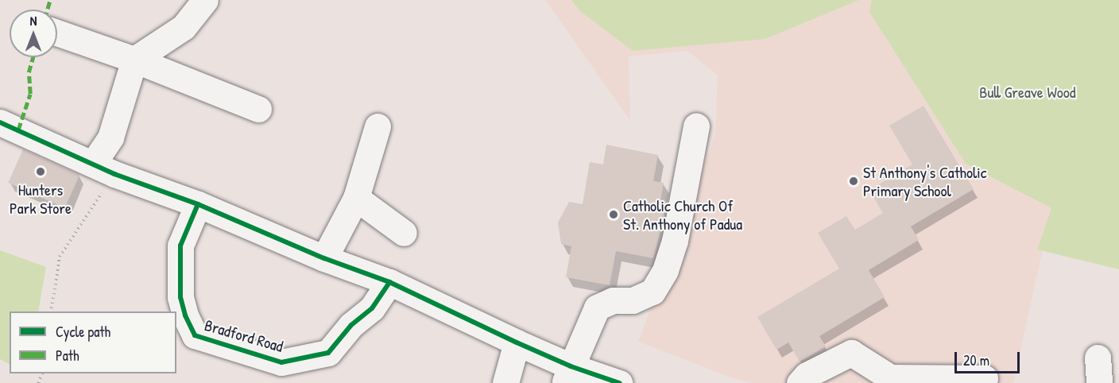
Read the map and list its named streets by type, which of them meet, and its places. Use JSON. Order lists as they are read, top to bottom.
{
  "streets": {
    "street": ["Bradford Road"]
  },
  "parks": ["Bull Greave Wood"],
  "places": ["Hunters Park Store", "St Anthony's Catholic Primary School", "Catholic Church Of St. Anthony of Padua"],
  "legend": ["Cycle path", "Path"],
  "scale_bar": "20 m",
  "north": "top"
}
